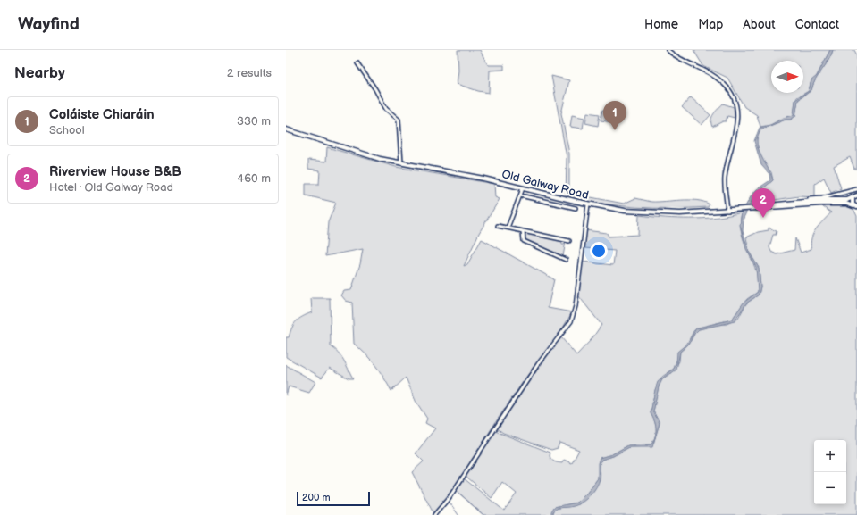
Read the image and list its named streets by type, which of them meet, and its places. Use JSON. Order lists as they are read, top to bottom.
{
  "streets": {
    "main road": ["Old Galway Road"]
  },
  "scale_bar": "200 m",
  "north": "right",
  "page": {
    "header": "Wayfind",
    "nav": [
      "Home",
      "Map",
      "About",
      "Contact"
    ],
    "heading": ["Nearby", "2 results"],
    "list": [
      {
        "mark": "1",
        "name": "Coláiste Chiaráin",
        "note": "School",
        "value": "330 m"
      },
      {
        "mark": "2",
        "name": "Riverview House B&B",
        "note": "Hotel · Old Galway Road",
        "value": "460 m"
      }
    ],
    "pins": ["1", "2"],
    "map_buttons": ["+", "−"],
    "scale": "200 m"
  }
}
